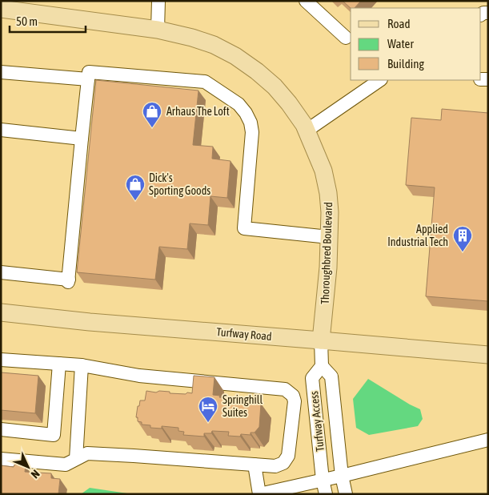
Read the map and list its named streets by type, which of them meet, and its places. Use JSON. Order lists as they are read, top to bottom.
{
  "streets": {
    "main road": ["Thoroughbred Boulevard", "Turfway Road"],
    "street": ["Turfway Access"]
  },
  "crossings": [
    ["Thoroughbred Boulevard", "Turfway Road"]
  ],
  "places": {
    "shop": ["Arhaus The Loft", "Dick's Sporting Goods"],
    "building": ["Applied Industrial Tech"],
    "hotel": ["Springhill Suites"]
  },
  "legend": ["Road", "Water", "Building"],
  "scale_bar": "50 m",
  "north": "bottom right"
}
